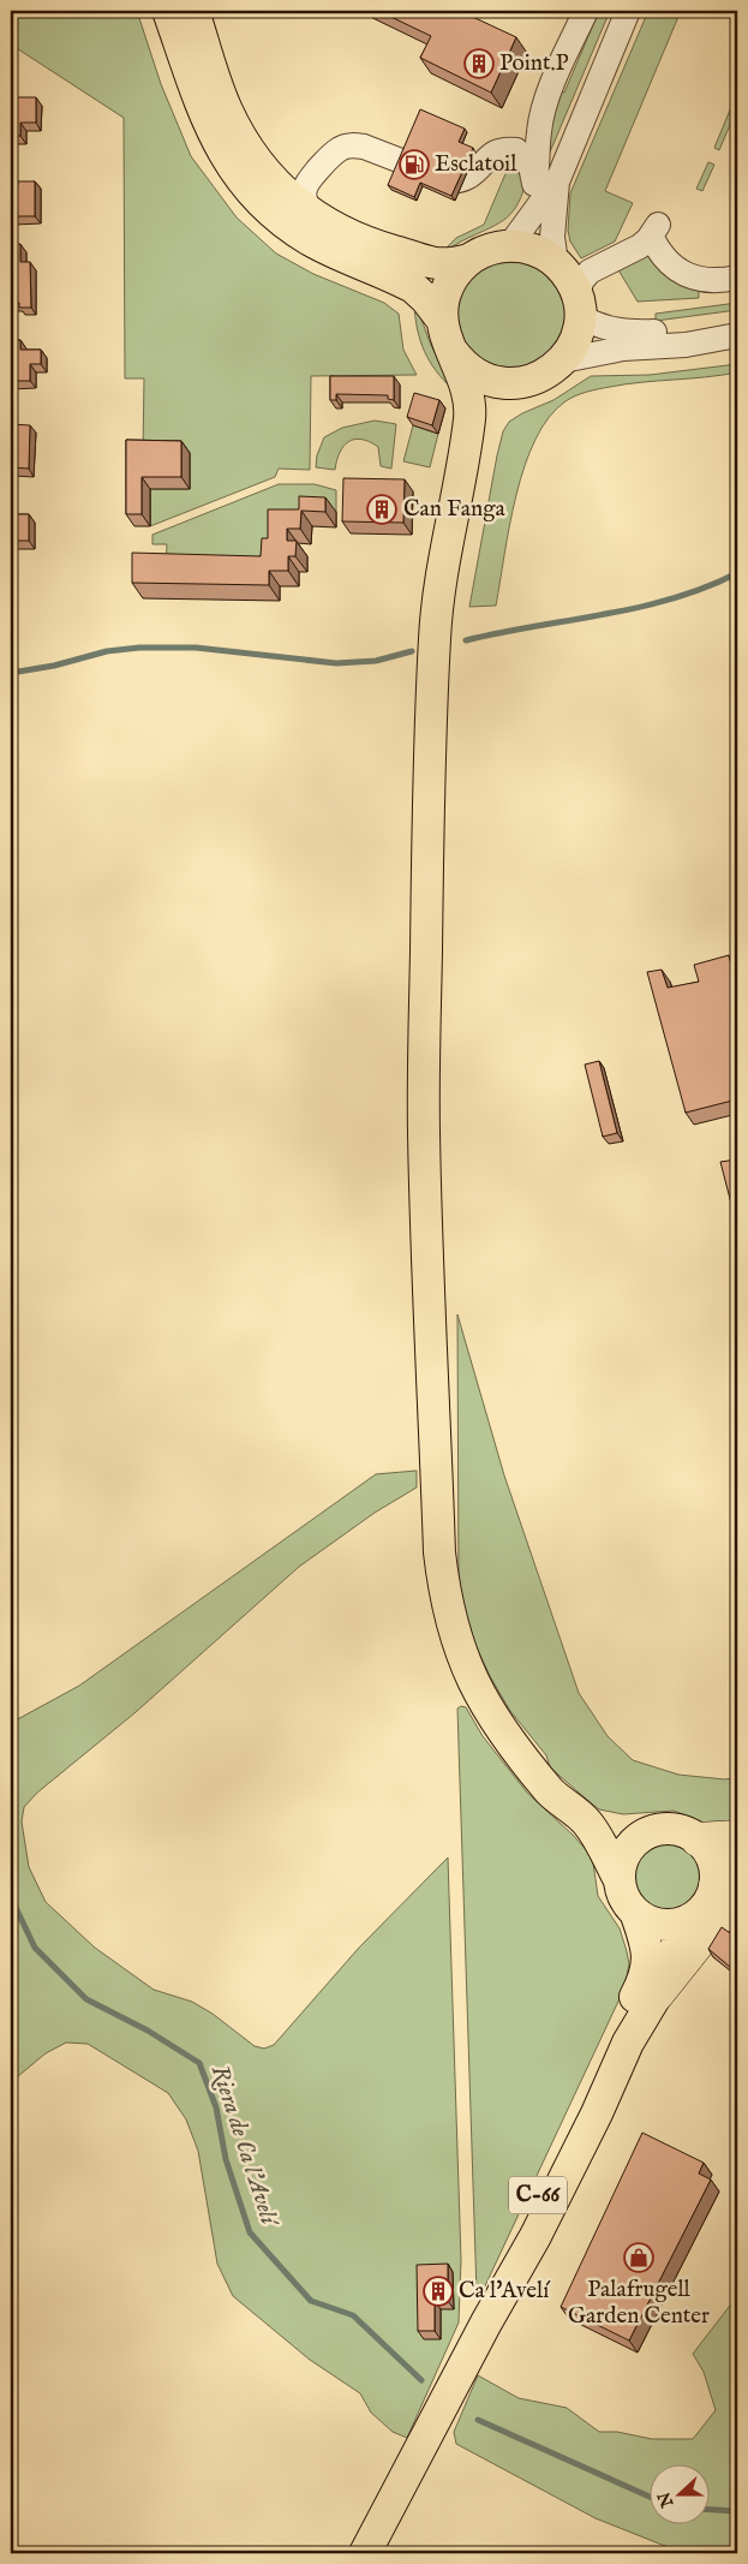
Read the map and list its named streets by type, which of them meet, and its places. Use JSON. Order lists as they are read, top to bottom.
{
  "streets": {
    "main road": ["C-66"]
  },
  "water": ["Riera de Ca l'Avelí"],
  "places": {
    "building": ["Point.P", "Can Fanga", "Ca l'Avelí"],
    "fuel station": ["Esclatoil"],
    "shop": ["Palafrugell Garden Center"]
  },
  "north": "left"
}
